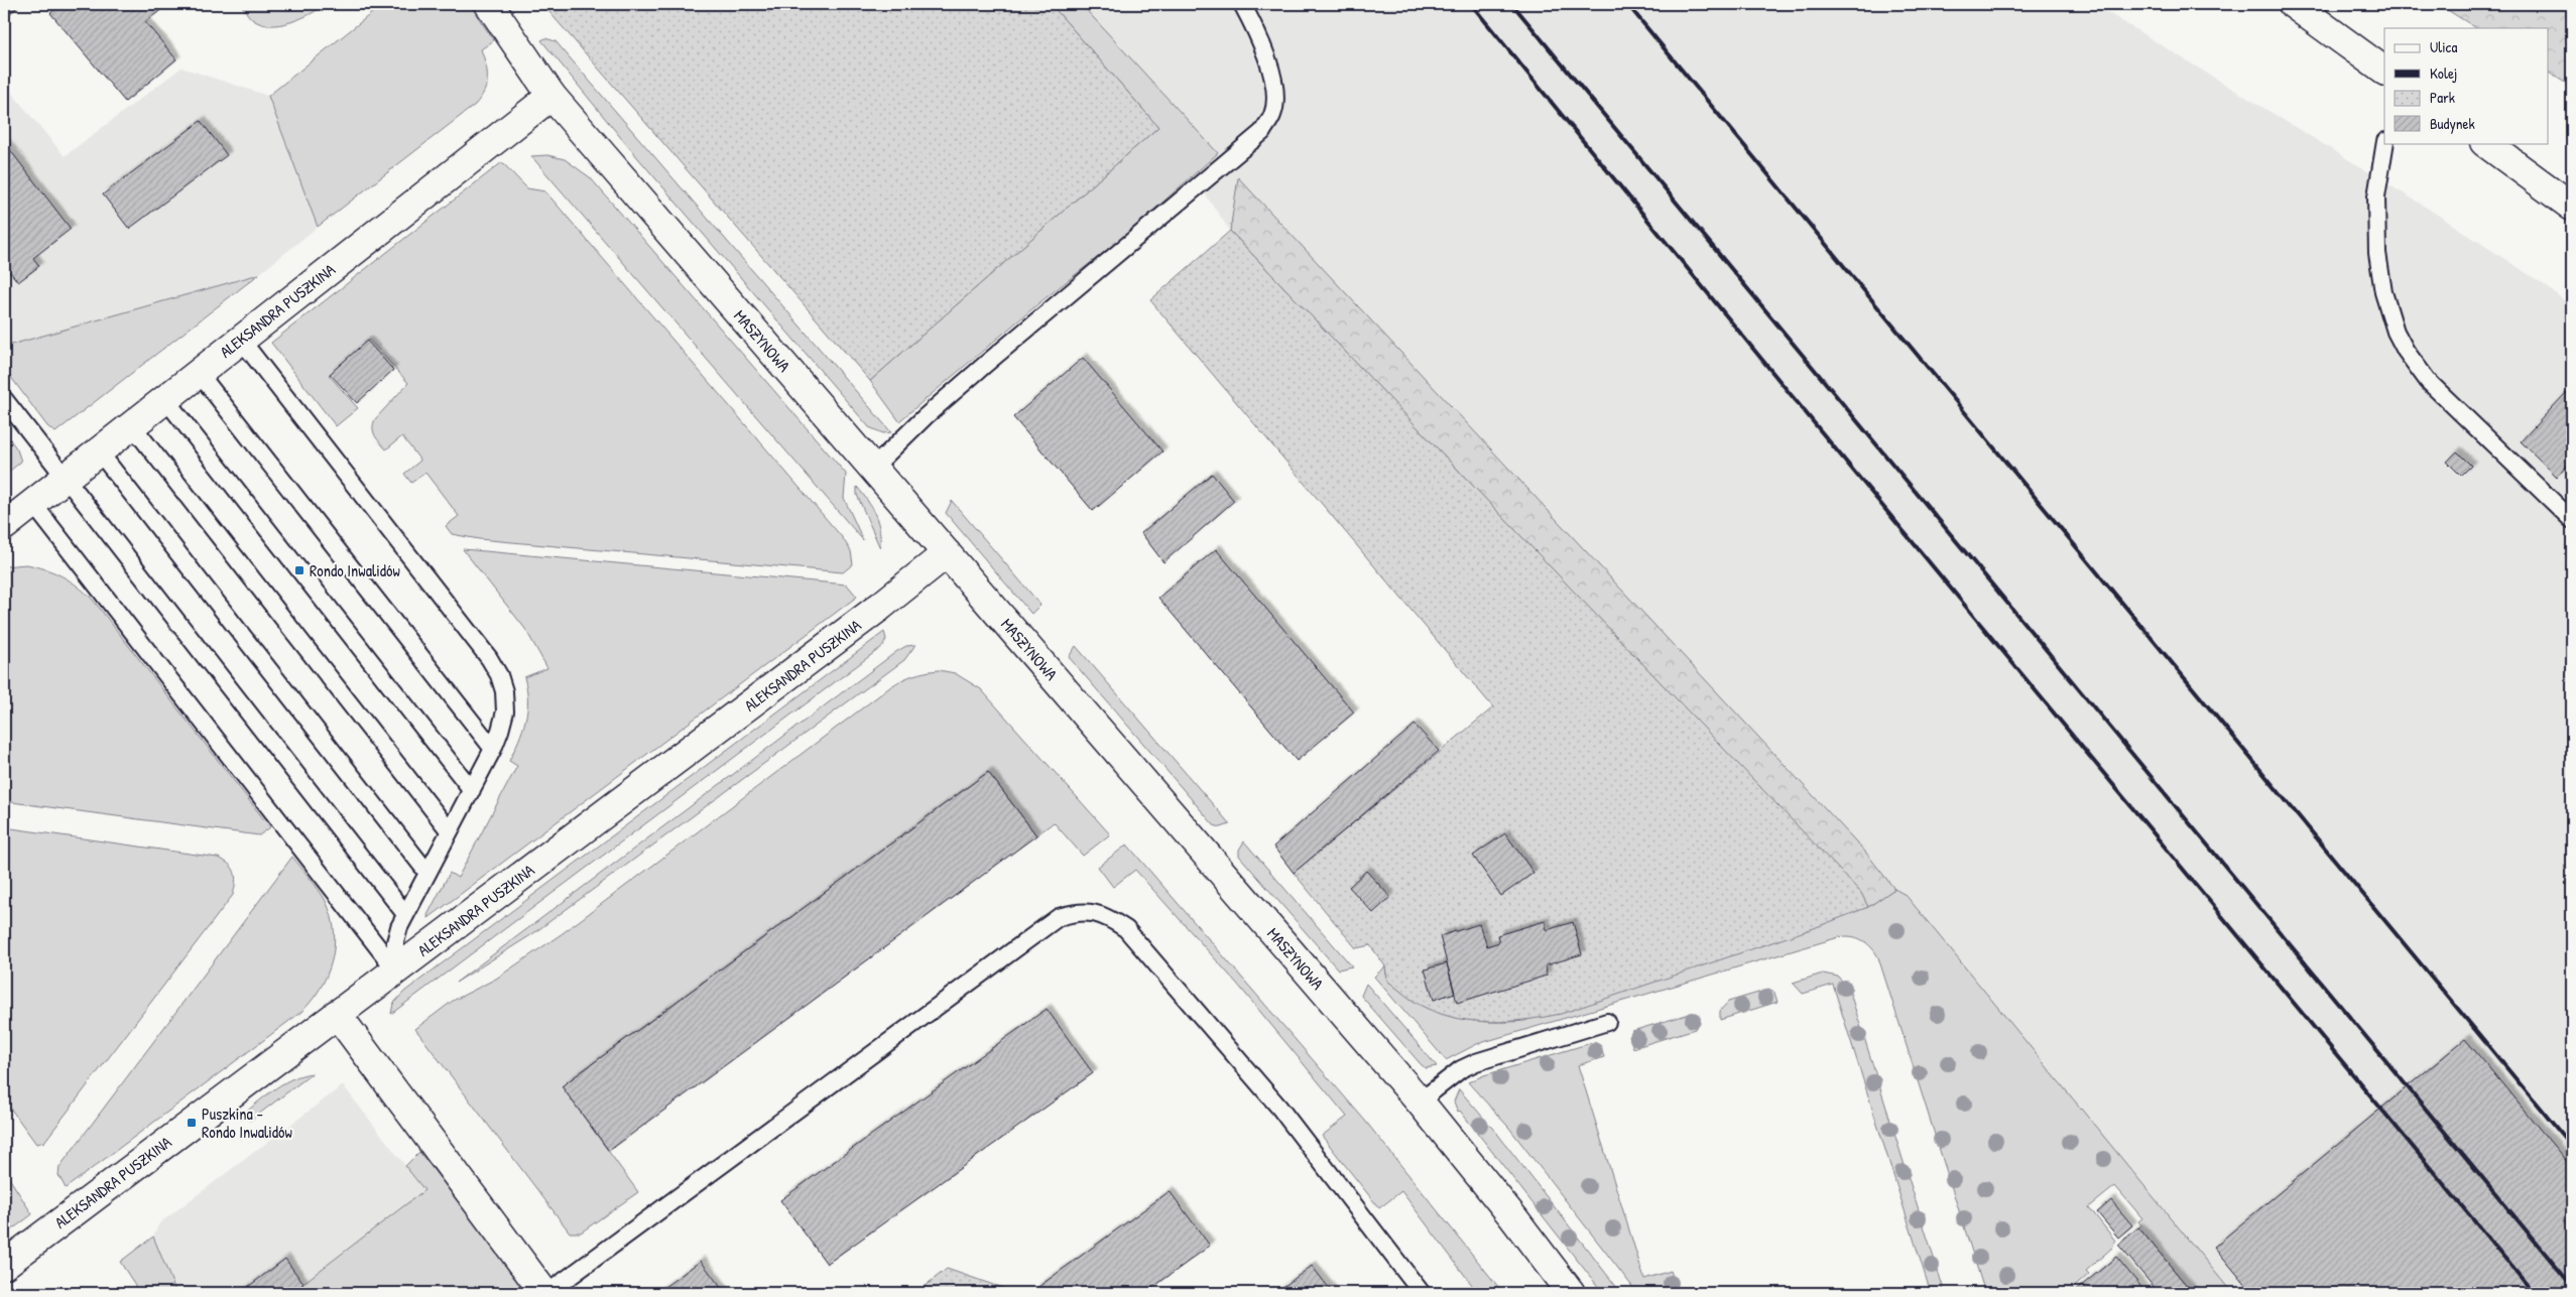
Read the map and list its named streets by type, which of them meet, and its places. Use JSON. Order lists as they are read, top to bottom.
{
  "streets": {
    "street": ["ALEKSANDRA PUSZKINA", "MASZYNOWA"]
  },
  "crossings": [
    ["ALEKSANDRA PUSZKINA", "MASZYNOWA"]
  ],
  "places": {
    "transit": ["Rondo Inwalidów", "Puszkina - Rondo Inwalidów"]
  },
  "legend": [
    "Ulica",
    "Kolej",
    "Park",
    "Budynek"
  ]
}
